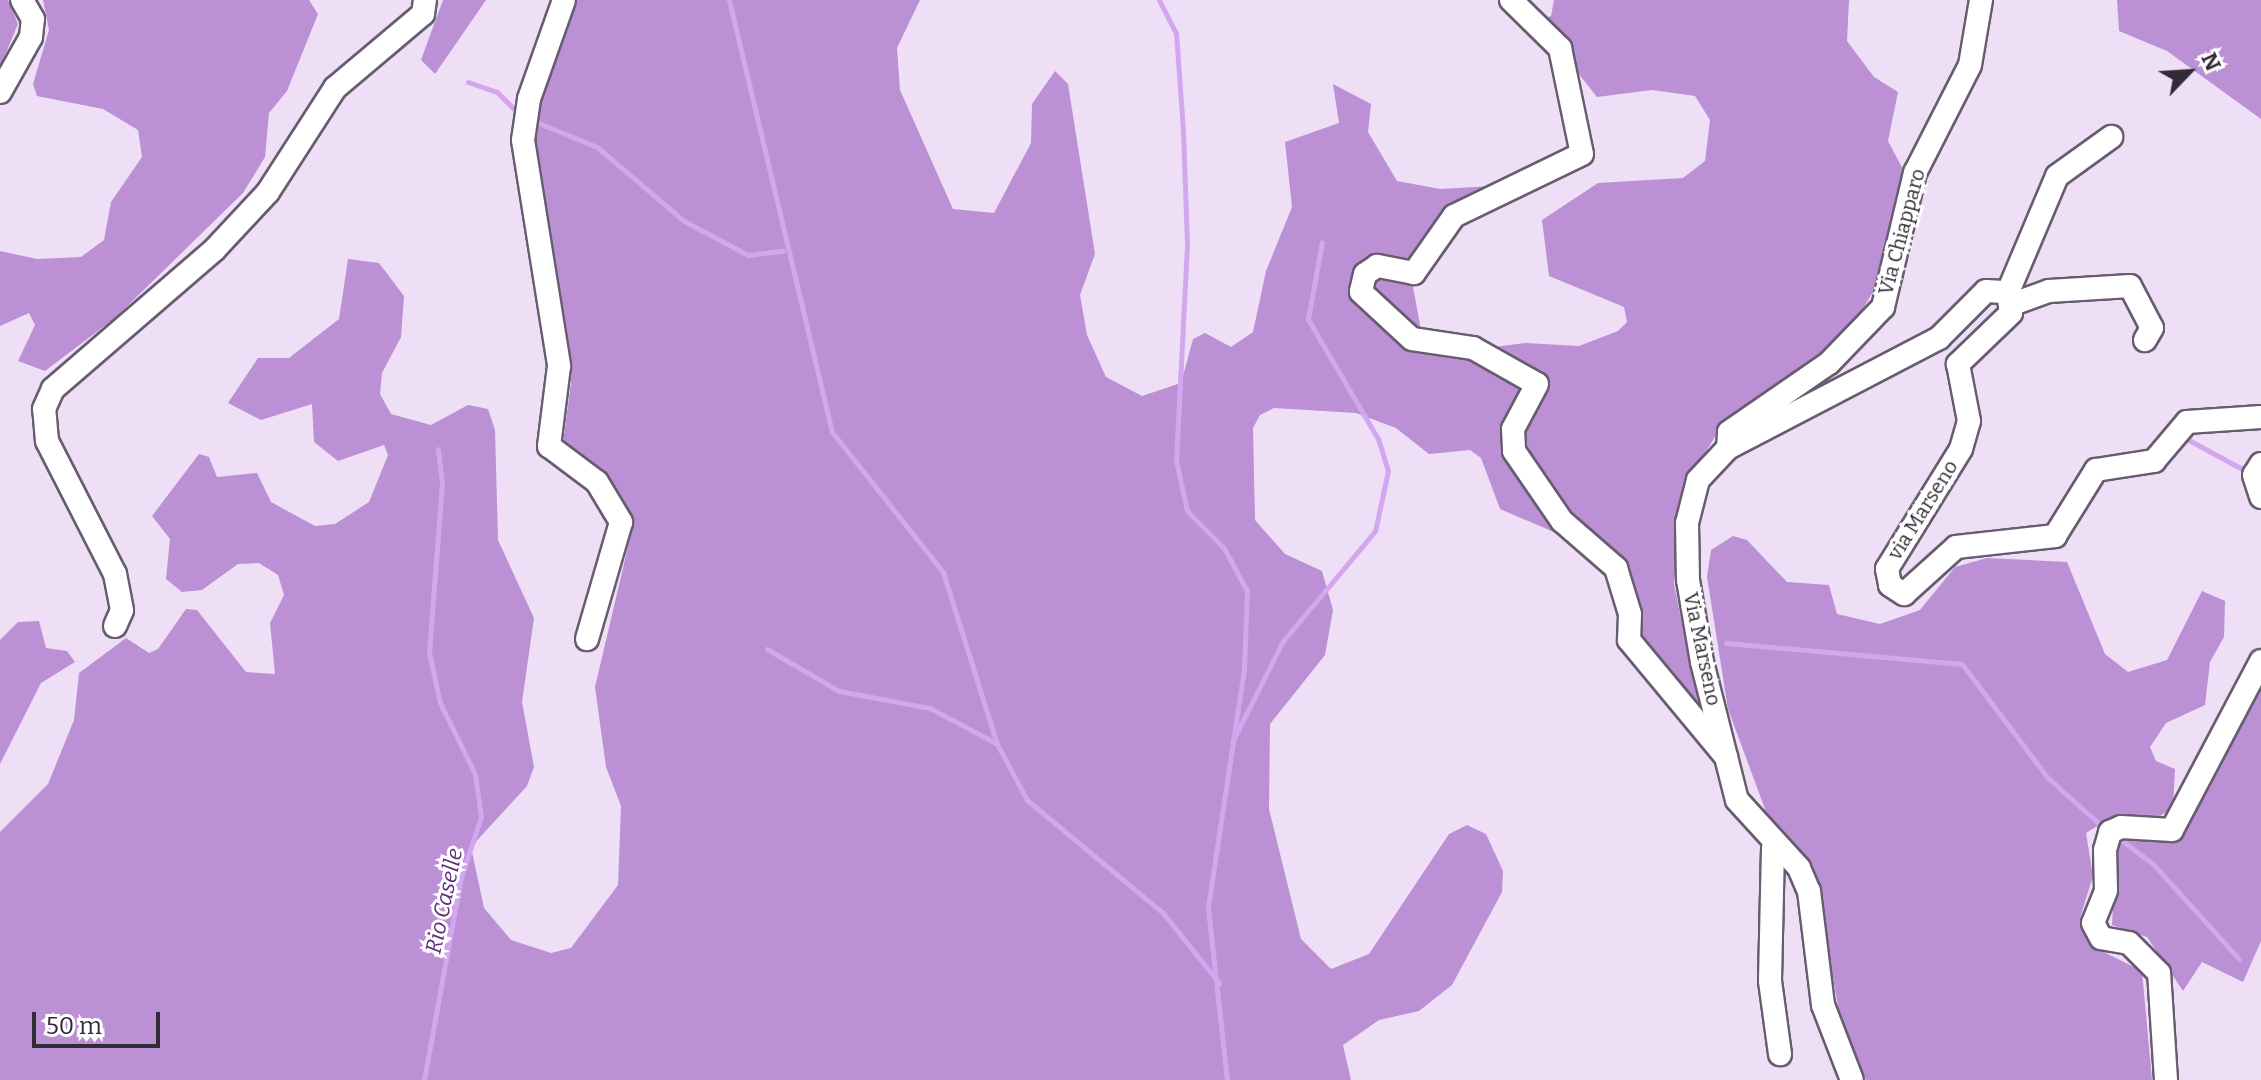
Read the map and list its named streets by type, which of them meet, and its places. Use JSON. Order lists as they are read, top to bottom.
{
  "streets": {
    "street": ["Via Chiapparo", "via Marseno", "Via Marseno"]
  },
  "crossings": [
    ["Via Chiapparo", "Via Marseno"]
  ],
  "water": ["Rio Caselle"],
  "scale_bar": "50 m",
  "north": "top right"
}
